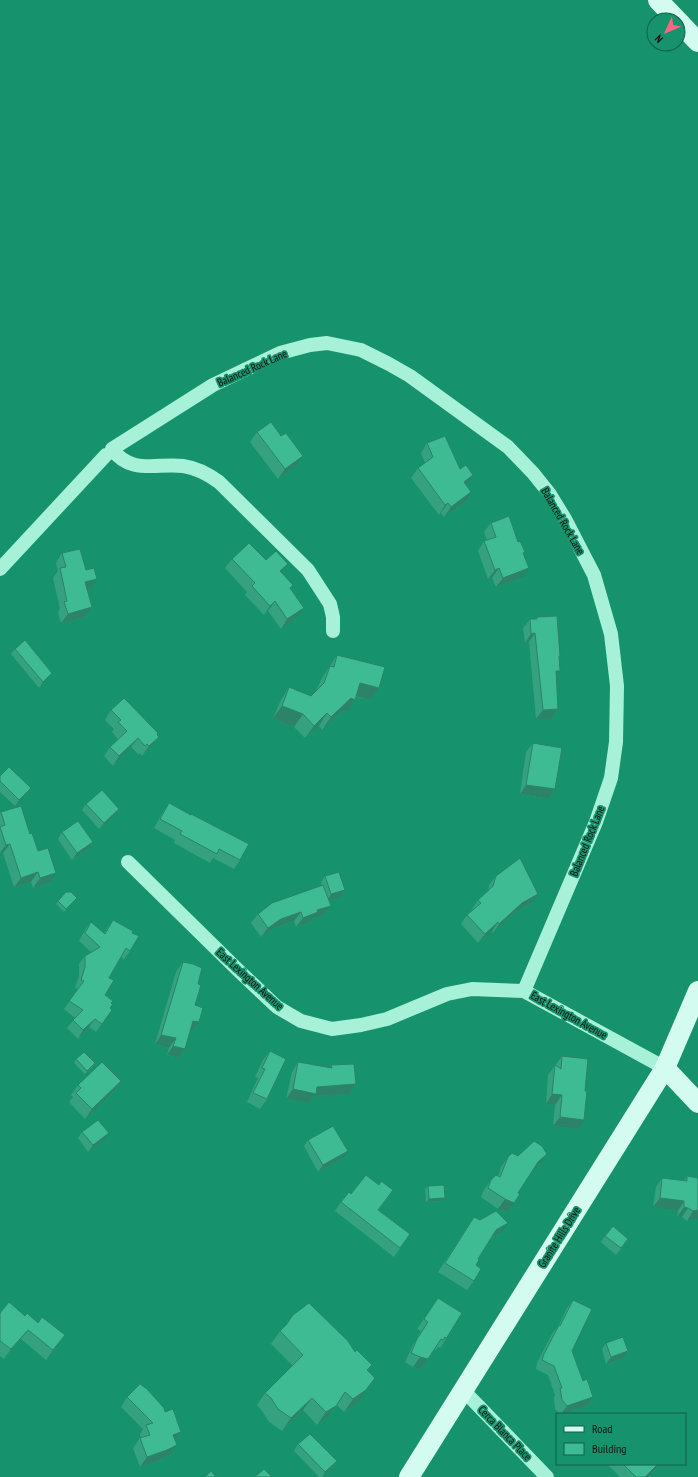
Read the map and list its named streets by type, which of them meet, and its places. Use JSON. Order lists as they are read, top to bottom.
{
  "streets": {
    "street": [
      "Balanced Rock Lane",
      "East Lexington Avenue",
      "Granite Hills Drive",
      "Cerca Blanca Place"
    ]
  },
  "crossings": [
    ["Balanced Rock Lane", "East Lexington Avenue"],
    ["East Lexington Avenue", "Granite Hills Drive"],
    ["Granite Hills Drive", "Cerca Blanca Place"]
  ],
  "legend": ["Road", "Building"],
  "north": "bottom left"
}
